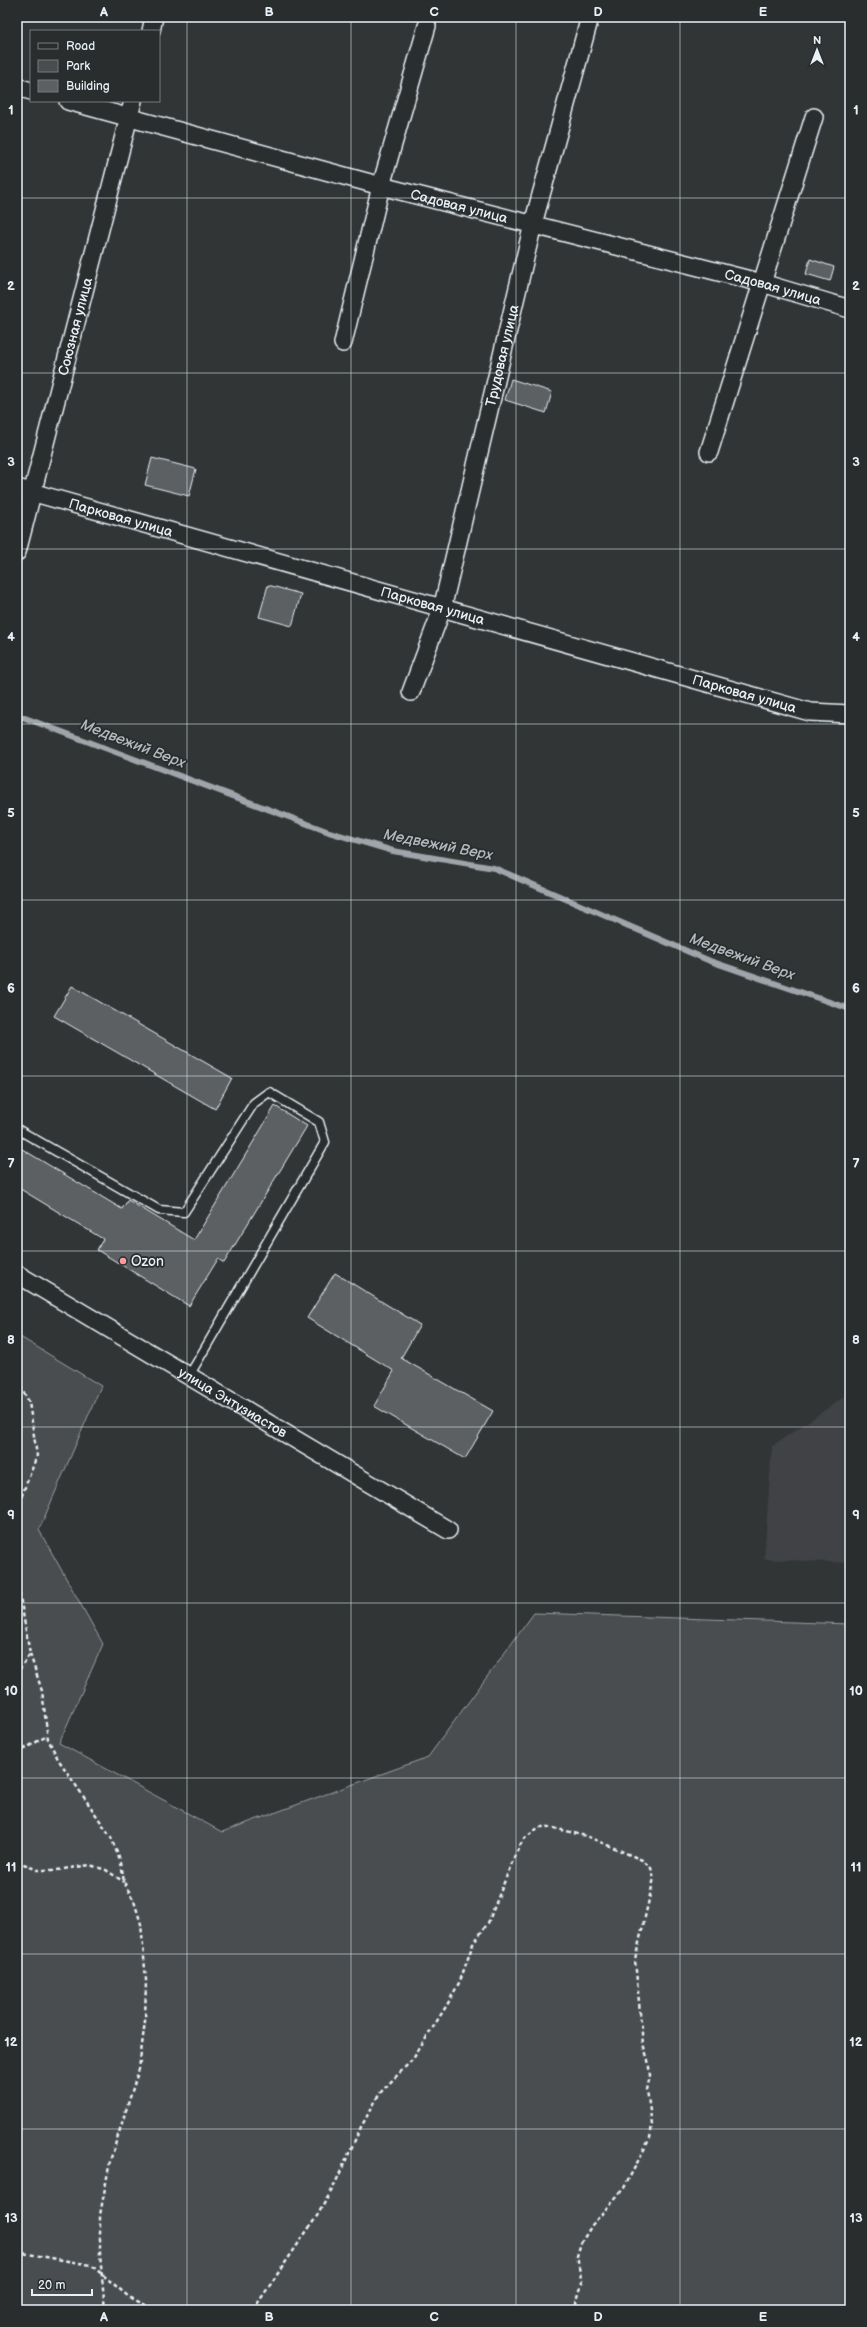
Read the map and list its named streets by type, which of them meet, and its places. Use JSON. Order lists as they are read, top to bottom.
{
  "streets": {
    "street": [
      "Садовая улица",
      "Союзная улица",
      "Трудовая улица",
      "Парковая улица",
      "улица Энтузиастов"
    ]
  },
  "crossings": [
    ["Садовая улица", "Союзная улица"],
    ["Садовая улица", "Трудовая улица"],
    ["Союзная улица", "Парковая улица"],
    ["Трудовая улица", "Парковая улица"]
  ],
  "water": ["Медвежий Верх"],
  "places": ["Ozon"],
  "legend": ["Road", "Park", "Building"],
  "scale_bar": "20 m",
  "north": "top",
  "grid": {
    "columns": [
      "A",
      "B",
      "C",
      "D",
      "E"
    ],
    "rows": [
      "1",
      "2",
      "3",
      "4",
      "5",
      "6",
      "7",
      "8",
      "9",
      "10",
      "11",
      "12",
      "13"
    ]
  }
}
